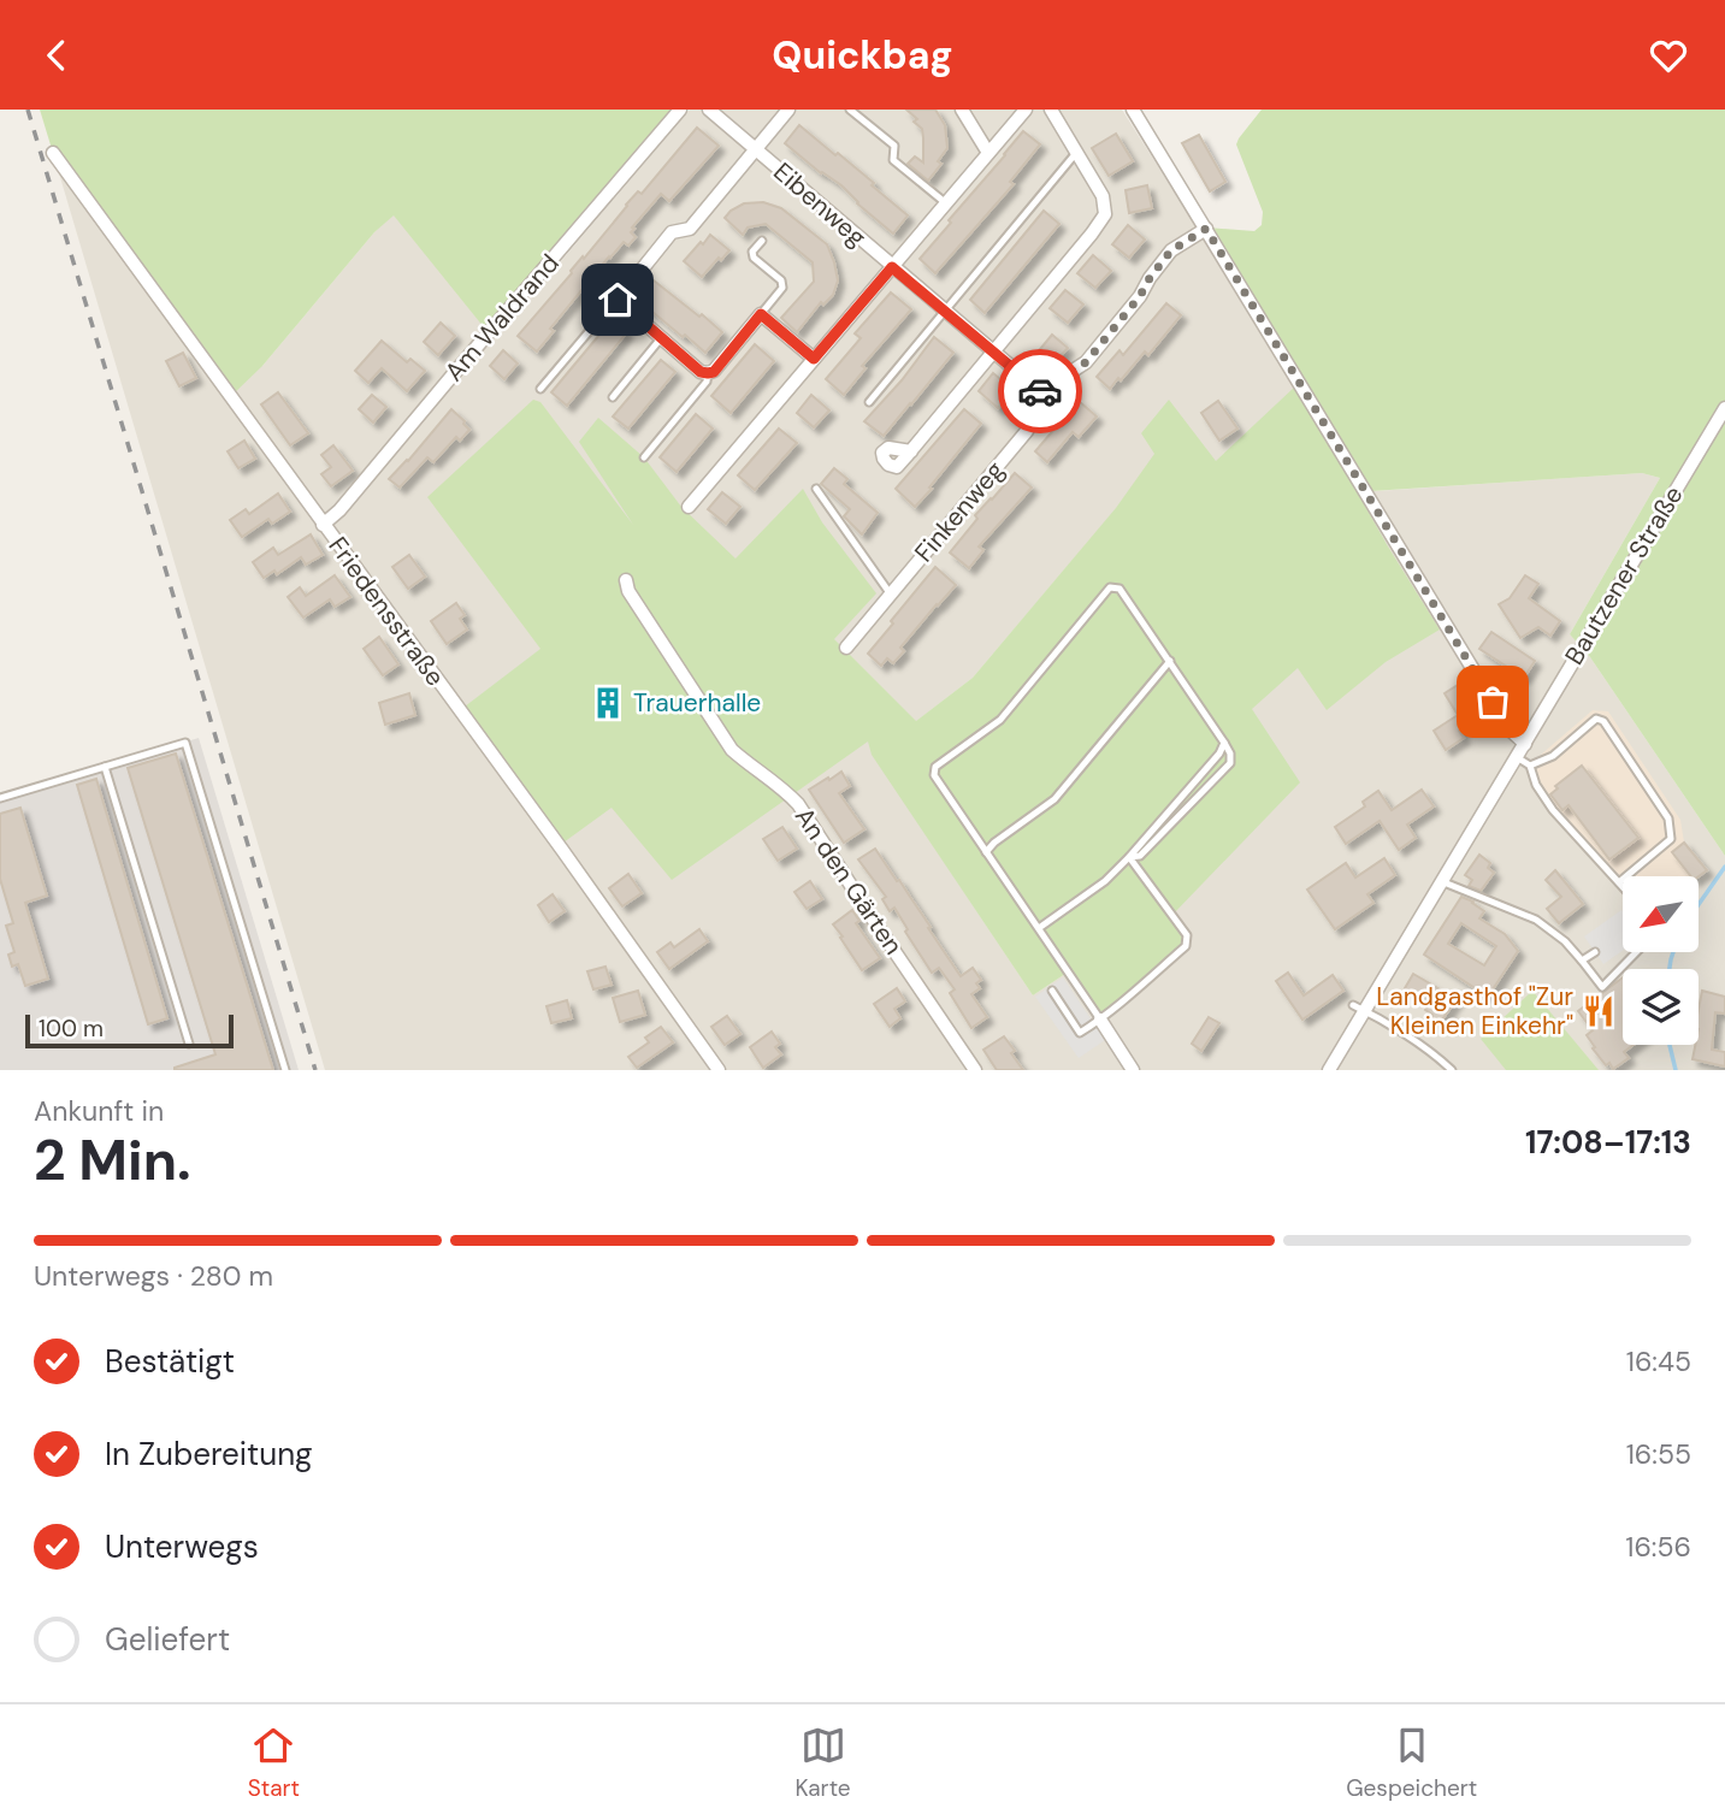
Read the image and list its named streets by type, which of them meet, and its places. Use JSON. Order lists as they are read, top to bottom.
{
  "streets": {
    "street": [
      "Eibenweg",
      "Am Waldrand",
      "Finkenweg",
      "Bautzener Straße",
      "Friedensstraße",
      "An den Gärten"
    ]
  },
  "crossings": [
    ["Eibenweg", "Finkenweg"],
    ["Am Waldrand", "Friedensstraße"]
  ],
  "places": {
    "building": ["Trauerhalle"],
    "restaurant": ["Landgasthof \"Zur Kleinen Einkehr\""]
  },
  "scale_bar": "100 m",
  "north": "bottom left",
  "page": {
    "header": "Quickbag",
    "scale": "100 m",
    "heading": ["2 Min.", "Ankunft in", "17:08–17:13"],
    "bar": "Unterwegs · 280 m",
    "list": [
      ["Bestätigt", "16:45"],
      ["In Zubereitung", "16:55"],
      ["Unterwegs", "16:56"],
      "Geliefert"
    ],
    "tabs": ["Start", "Karte", "Gespeichert"]
  }
}
